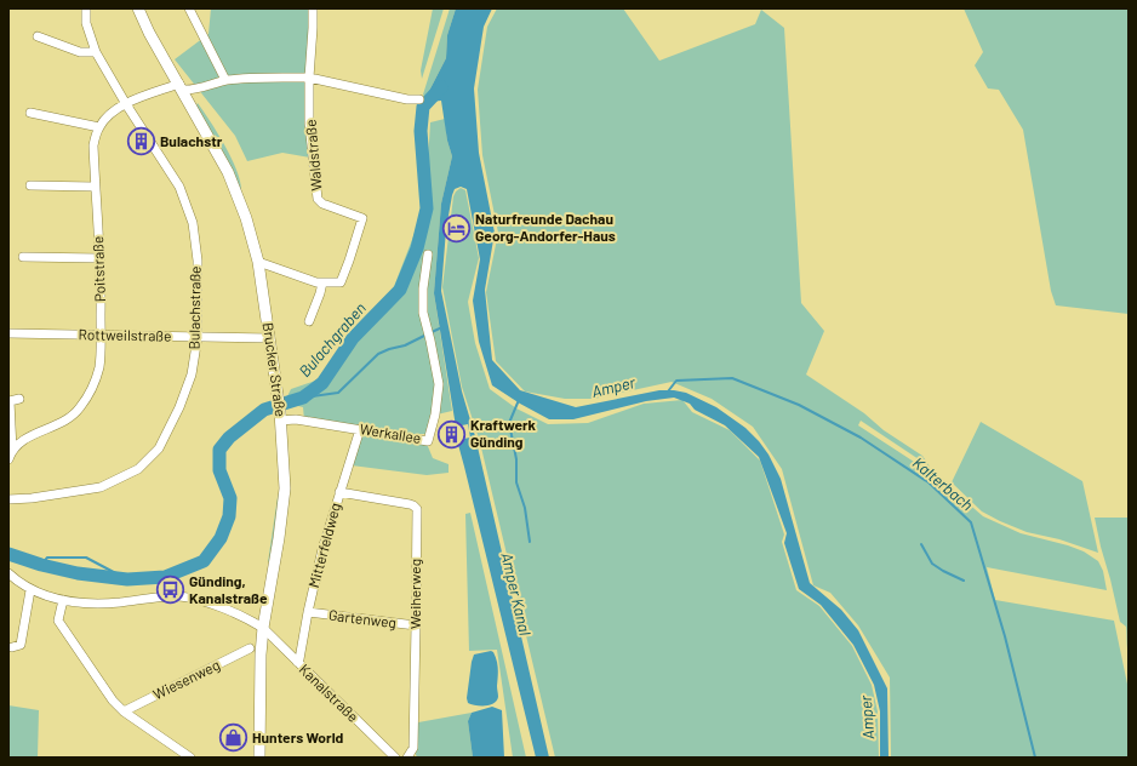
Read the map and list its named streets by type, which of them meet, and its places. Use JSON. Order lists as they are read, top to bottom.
{
  "streets": {
    "main road": ["Brucker Straße"],
    "street": [
      "Waldstraße",
      "Poitstraße",
      "Bulachstraße",
      "Rottweilstraße",
      "Werkallee",
      "Mitterfeldweg",
      "Weiherweg",
      "Gartenweg",
      "Wiesenweg",
      "Kanalstraße"
    ]
  },
  "crossings": [
    ["Poitstraße", "Bulachstraße"],
    ["Poitstraße", "Rottweilstraße"],
    ["Poitstraße", "Brucker Straße"],
    ["Bulachstraße", "Rottweilstraße"],
    ["Rottweilstraße", "Brucker Straße"],
    ["Brucker Straße", "Werkallee"],
    ["Brucker Straße", "Kanalstraße"],
    ["Werkallee", "Mitterfeldweg"],
    ["Mitterfeldweg", "Weiherweg"],
    ["Mitterfeldweg", "Gartenweg"],
    ["Mitterfeldweg", "Kanalstraße"],
    ["Weiherweg", "Gartenweg"]
  ],
  "water": [
    "Bulachgraben",
    "Amper",
    "Kalterbach",
    "Amper Kanal"
  ],
  "places": {
    "building": ["Bulachstr", "Kraftwerk Günding"],
    "hotel": ["Naturfreunde Dachau Georg-Andorfer-Haus"],
    "bus stop": ["Günding, Kanalstraße"],
    "shop": ["Hunters World"]
  }
}
